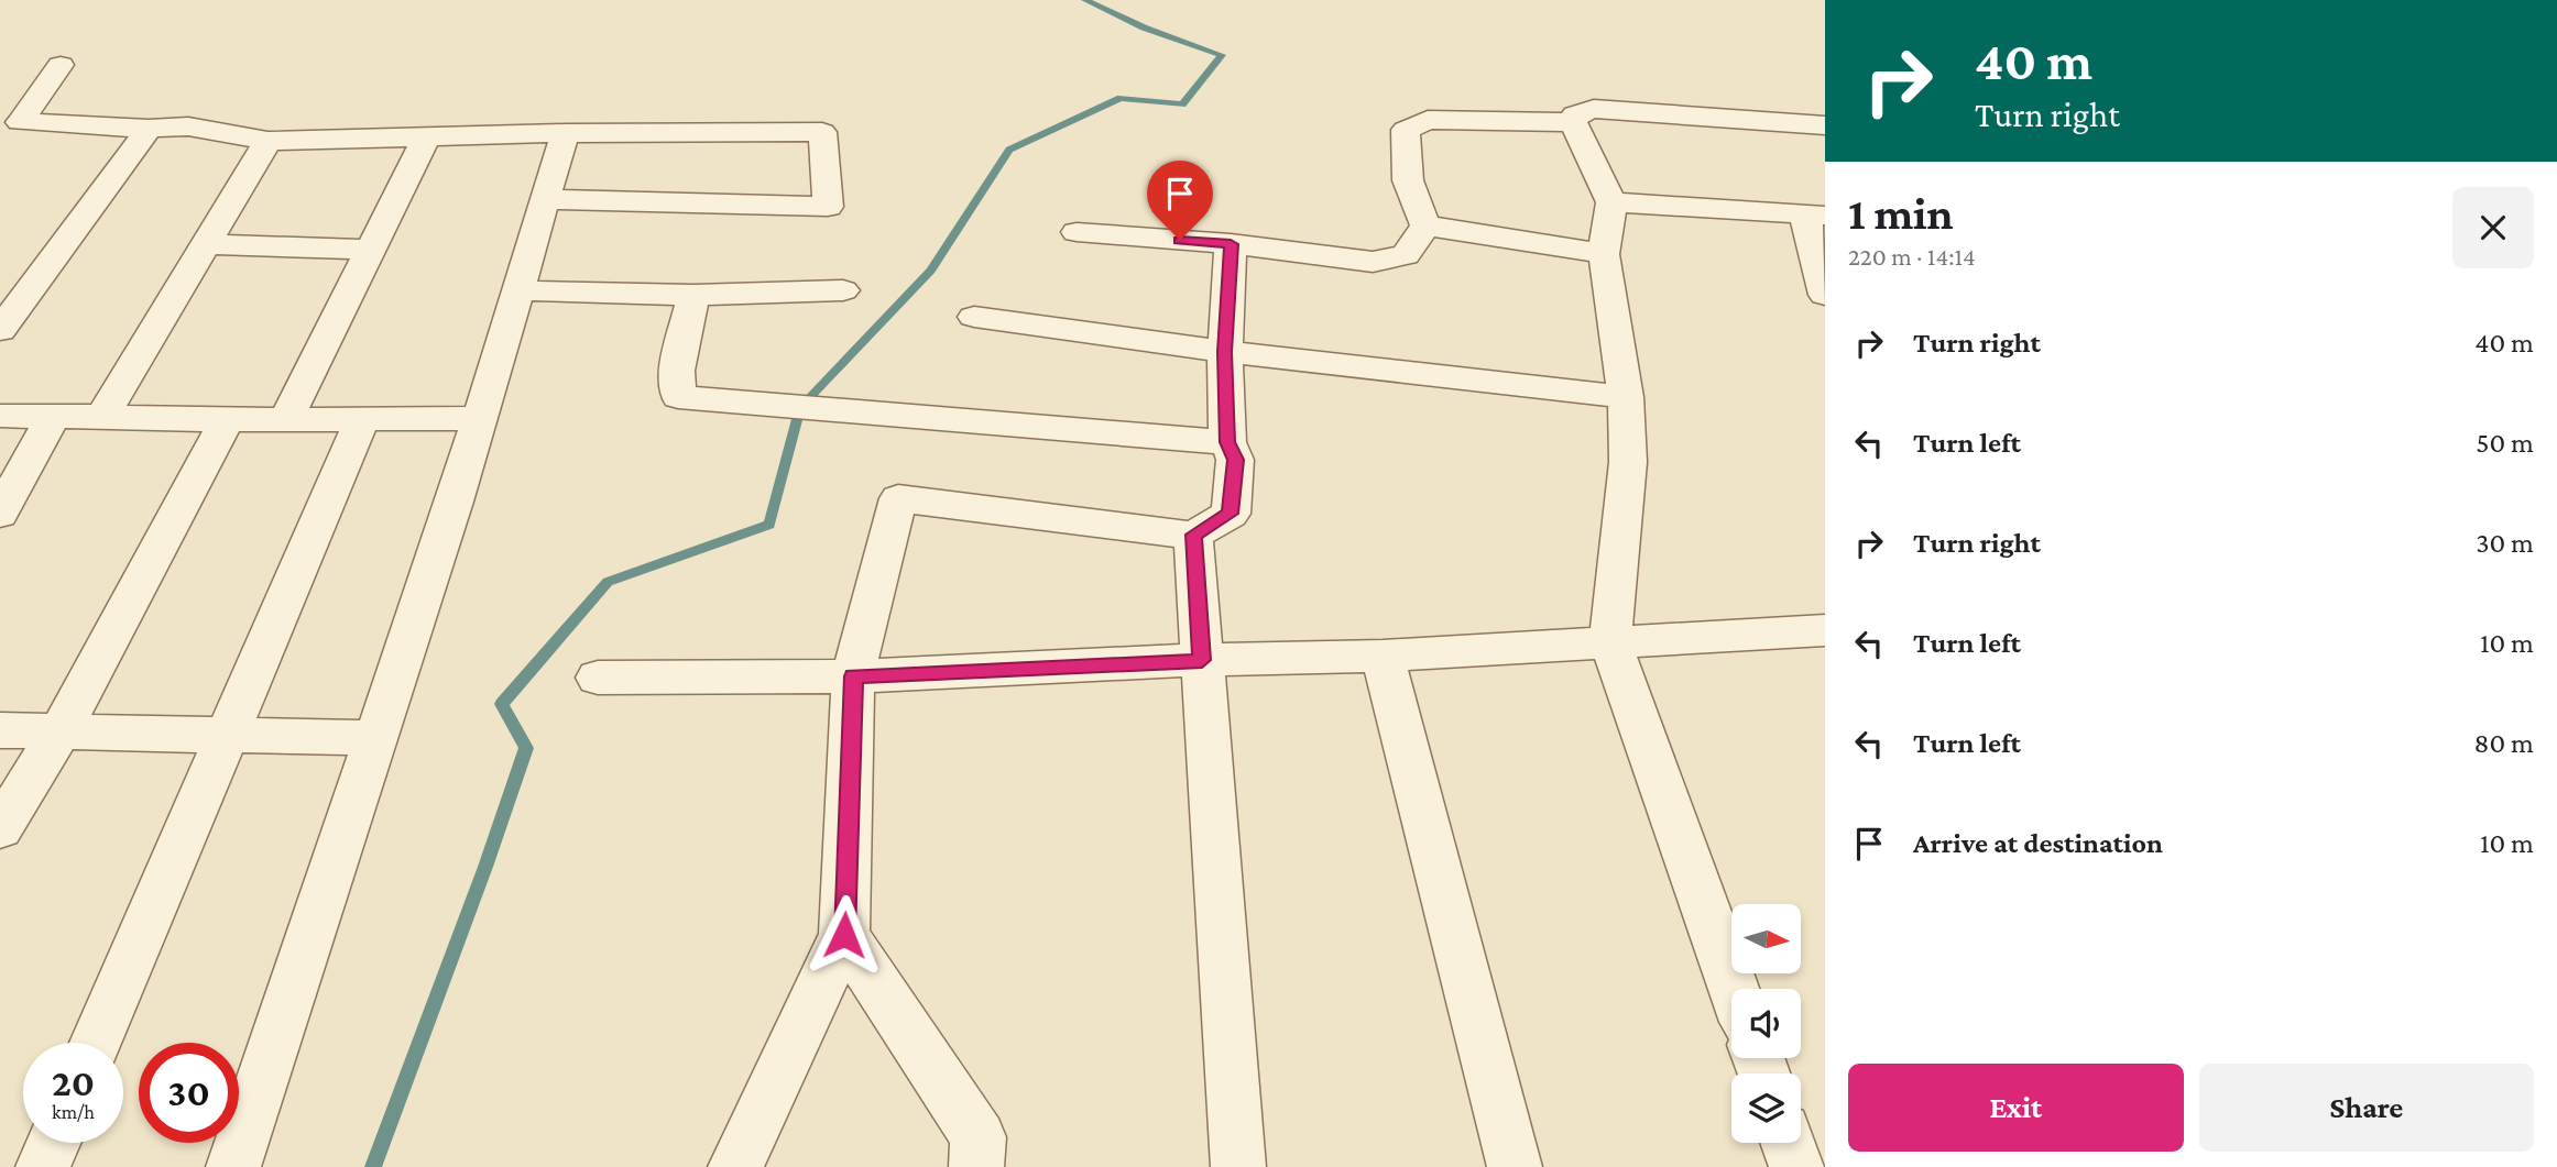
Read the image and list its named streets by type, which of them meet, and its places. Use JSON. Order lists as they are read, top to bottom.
{
  "north": "right",
  "page": {
    "turn": ["40 m", "Turn right"],
    "heading": ["1 min", "220 m · 14:14"],
    "list": [
      {
        "name": "Turn right",
        "value": "40 m"
      },
      {
        "name": "Turn left",
        "value": "50 m"
      },
      {
        "name": "Turn right",
        "value": "30 m"
      },
      {
        "name": "Turn left",
        "value": "10 m"
      },
      {
        "name": "Turn left",
        "value": "80 m"
      },
      {
        "name": "Arrive at destination",
        "value": "10 m"
      }
    ],
    "speed": "20 km/h",
    "limit": "30",
    "buttons": ["Exit", "Share"]
  }
}
